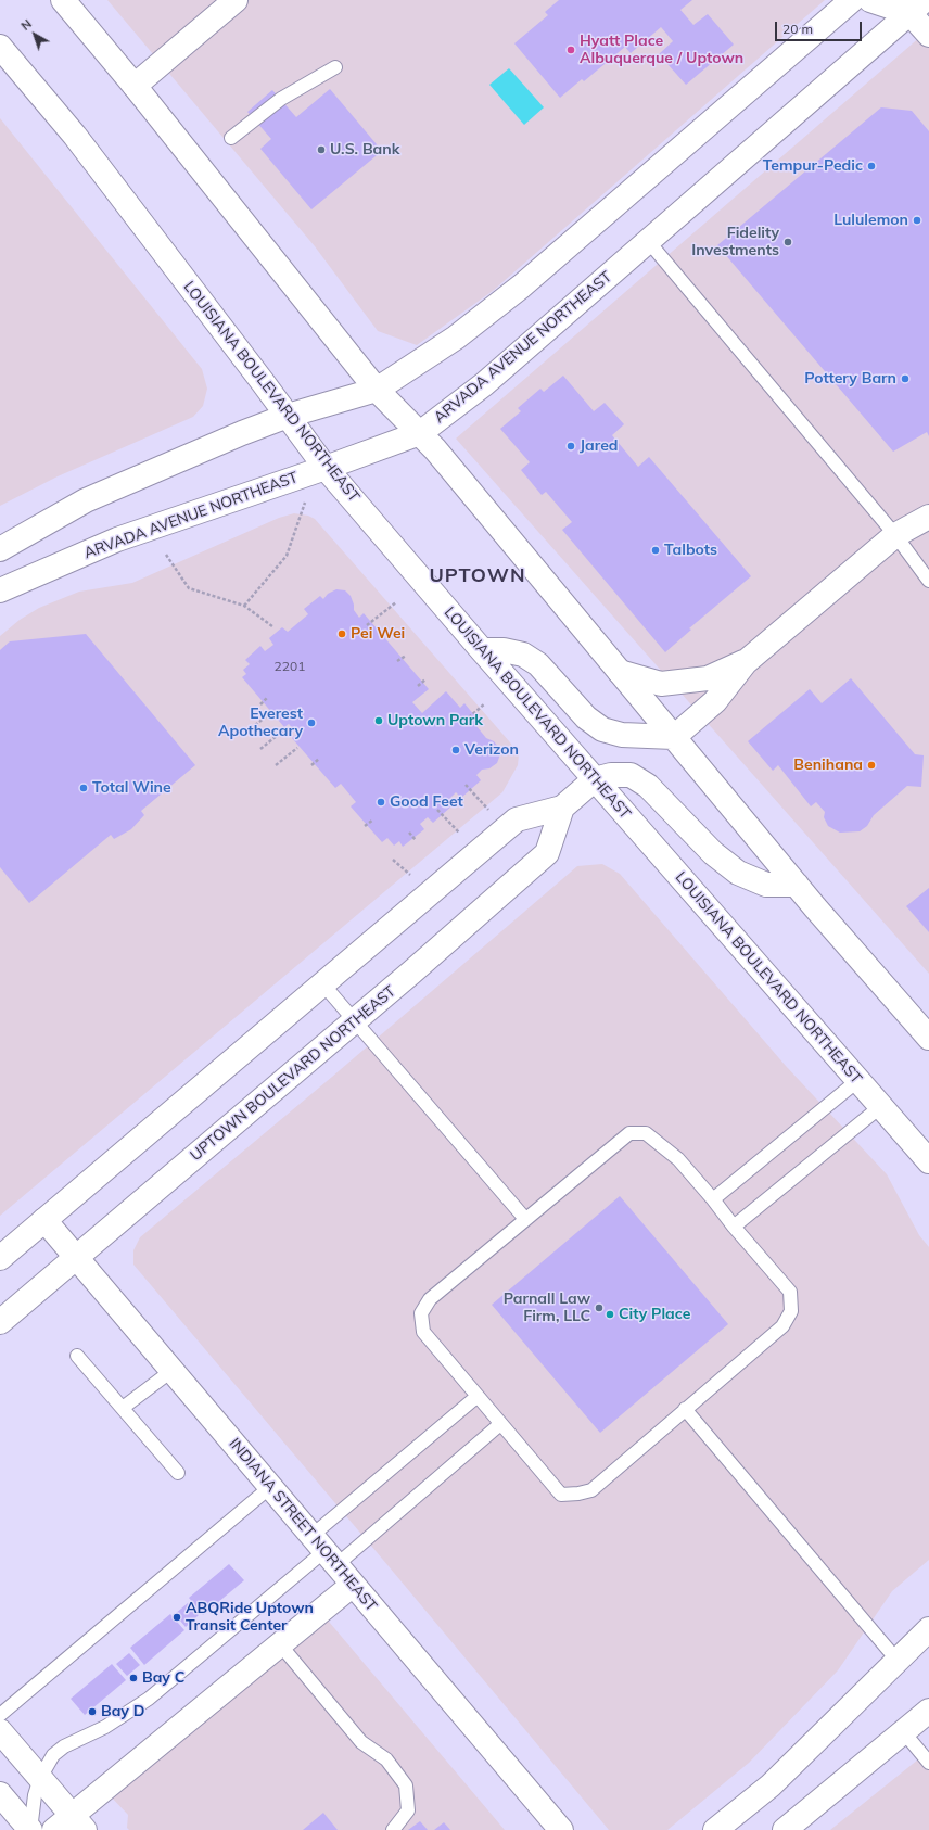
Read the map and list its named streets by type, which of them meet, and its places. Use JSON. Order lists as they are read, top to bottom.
{
  "streets": {
    "street": [
      "ARVADA AVENUE NORTHEAST",
      "LOUISIANA BOULEVARD NORTHEAST",
      "UPTOWN BOULEVARD NORTHEAST",
      "INDIANA STREET NORTHEAST"
    ]
  },
  "crossings": [
    ["ARVADA AVENUE NORTHEAST", "LOUISIANA BOULEVARD NORTHEAST"],
    ["UPTOWN BOULEVARD NORTHEAST", "INDIANA STREET NORTHEAST"]
  ],
  "districts": ["UPTOWN"],
  "places": [
    "Hyatt Place Albuquerque / Uptown",
    "U.S. Bank",
    "Tempur-Pedic",
    "Lululemon",
    "Fidelity Investments",
    "Pottery Barn",
    "Jared",
    "Talbots",
    "Pei Wei",
    "Uptown Park",
    "Everest Apothecary",
    "Verizon",
    "Benihana",
    "Total Wine",
    "Good Feet",
    "Parnall Law Firm, LLC",
    "City Place",
    "ABQRide Uptown Transit Center",
    "Bay C",
    "Bay D"
  ],
  "house_numbers": ["2201"],
  "scale_bar": "20 m",
  "north": "top left"
}
